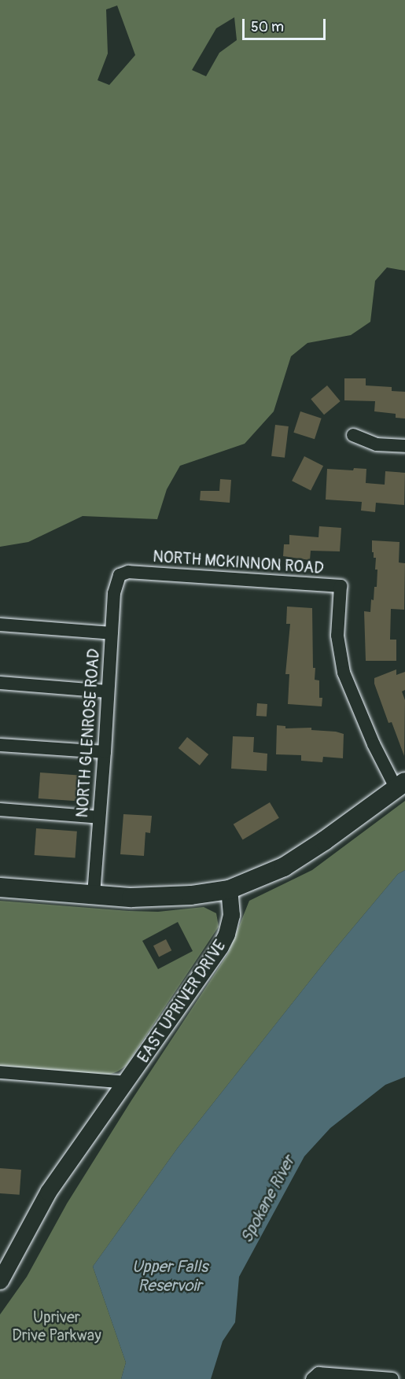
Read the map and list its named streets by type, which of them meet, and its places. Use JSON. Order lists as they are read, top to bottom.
{
  "streets": {
    "street": ["NORTH MCKINNON ROAD", "NORTH GLENROSE ROAD", "EAST UPRIVER DRIVE"]
  },
  "crossings": [
    ["NORTH MCKINNON ROAD", "NORTH GLENROSE ROAD"]
  ],
  "water": ["Spokane River", "Upper Falls Reservoir"],
  "parks": ["Upriver Drive Parkway"],
  "scale_bar": "50 m"
}
